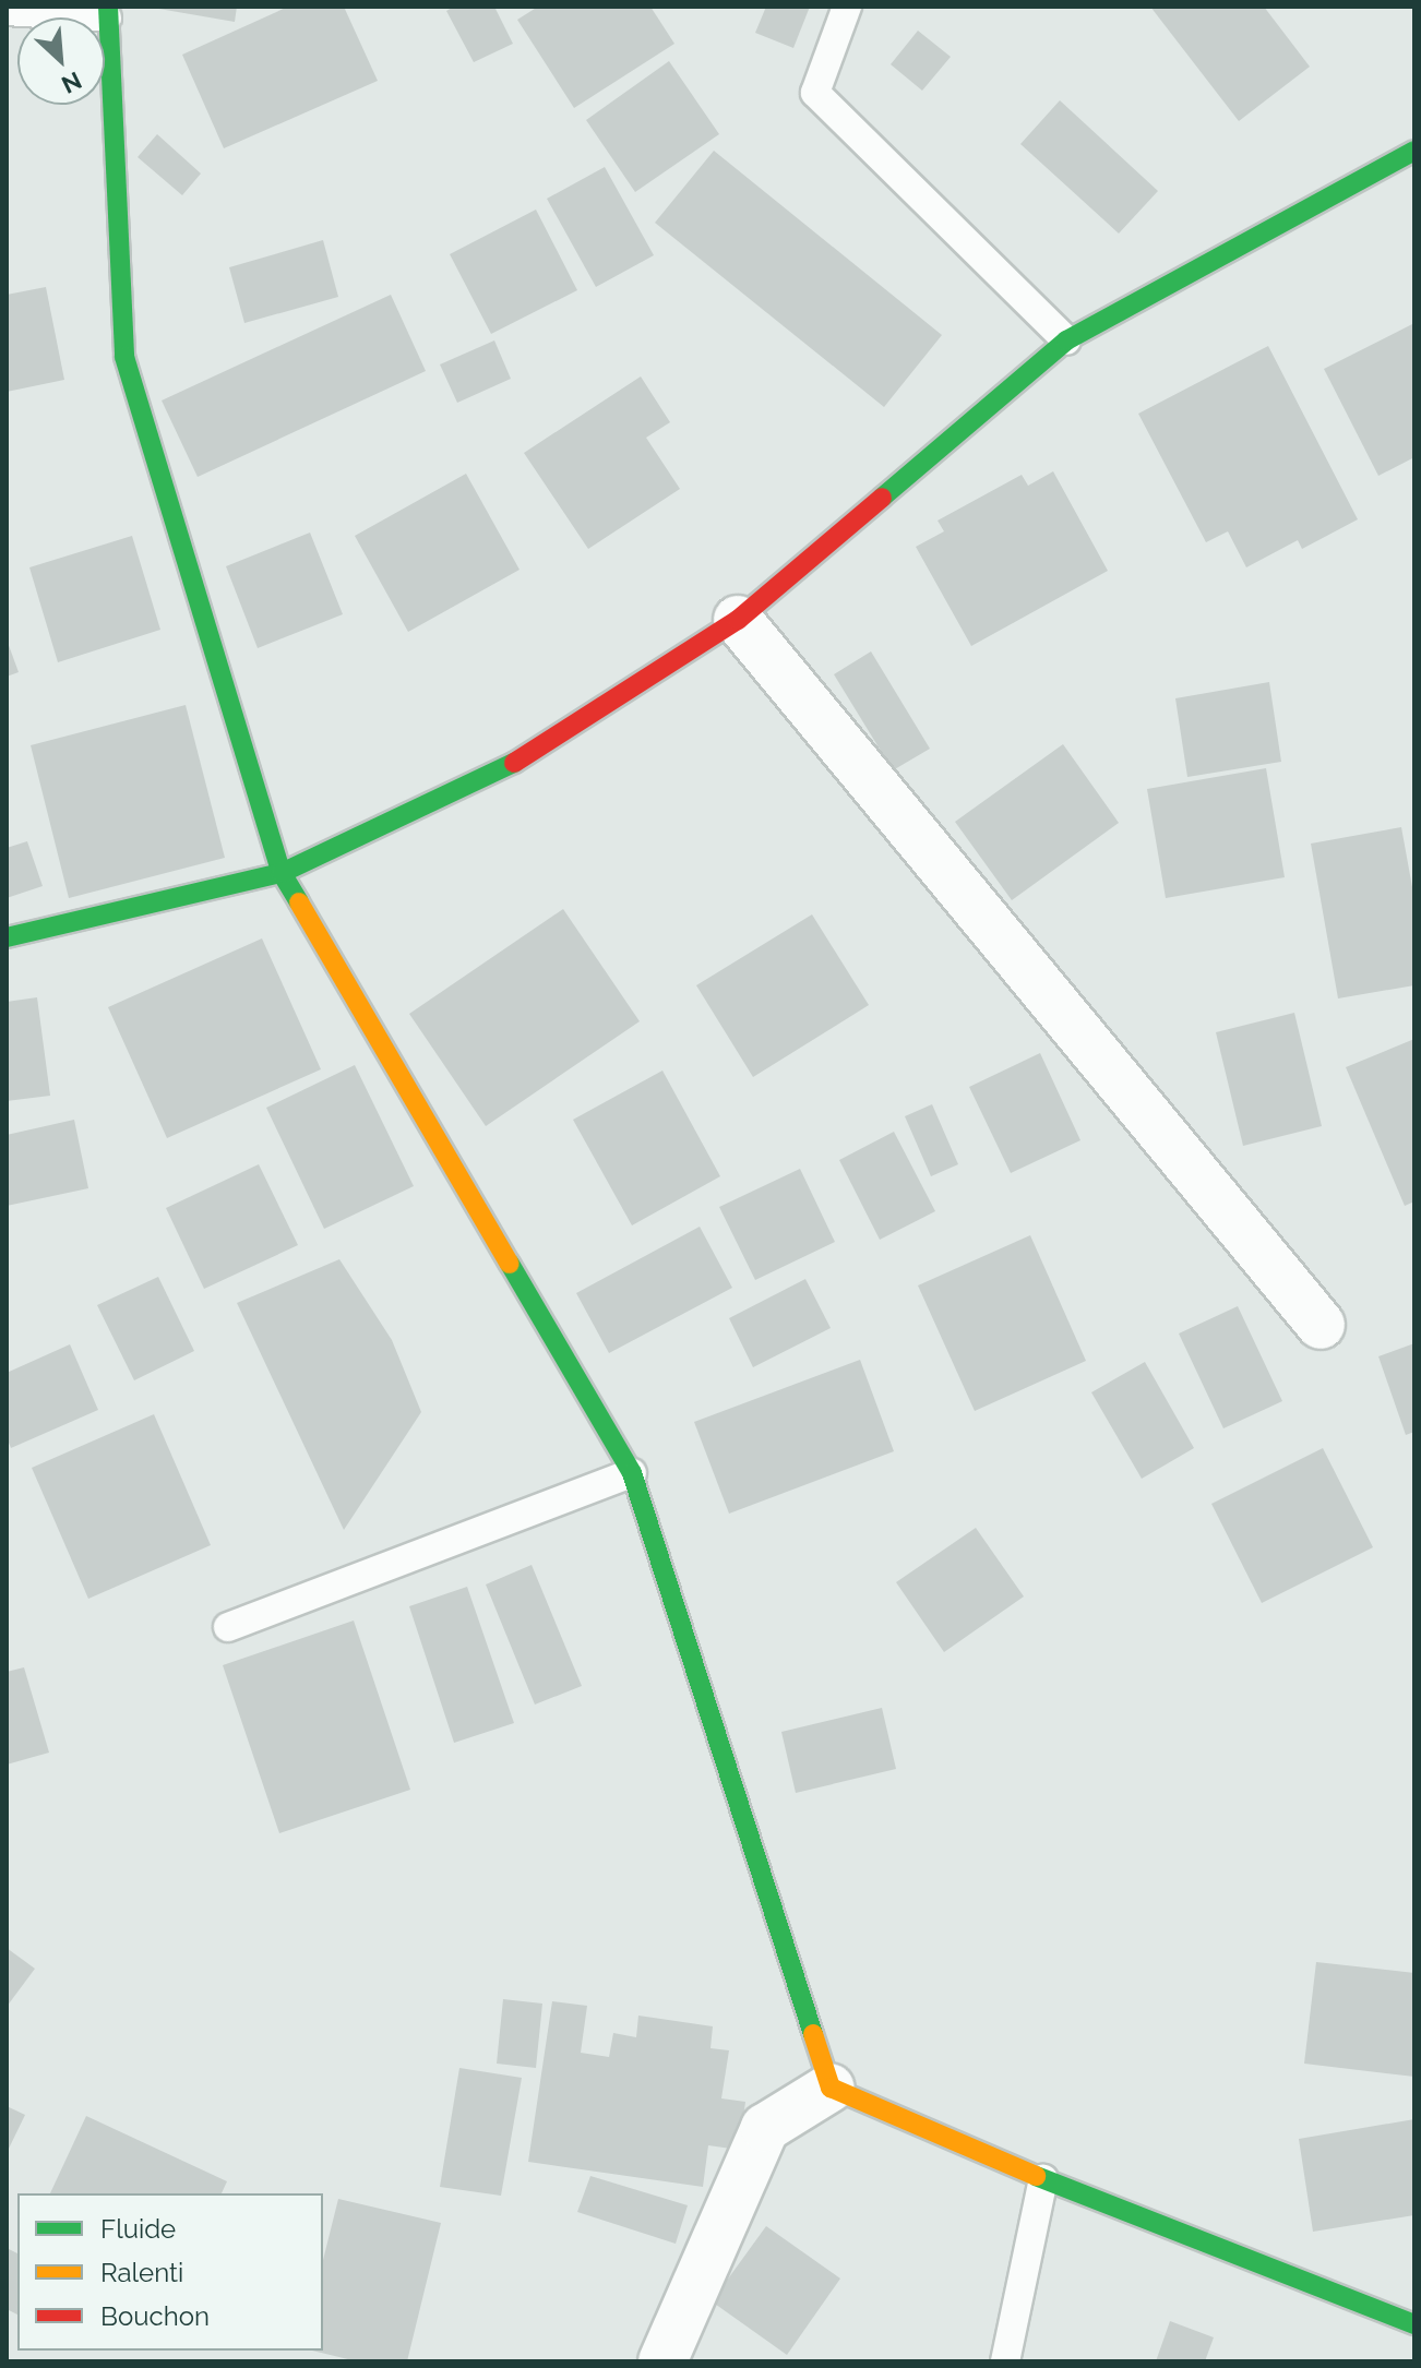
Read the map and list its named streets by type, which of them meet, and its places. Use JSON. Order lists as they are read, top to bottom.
{
  "legend": ["Fluide", "Ralenti", "Bouchon"],
  "north": "bottom right"
}
